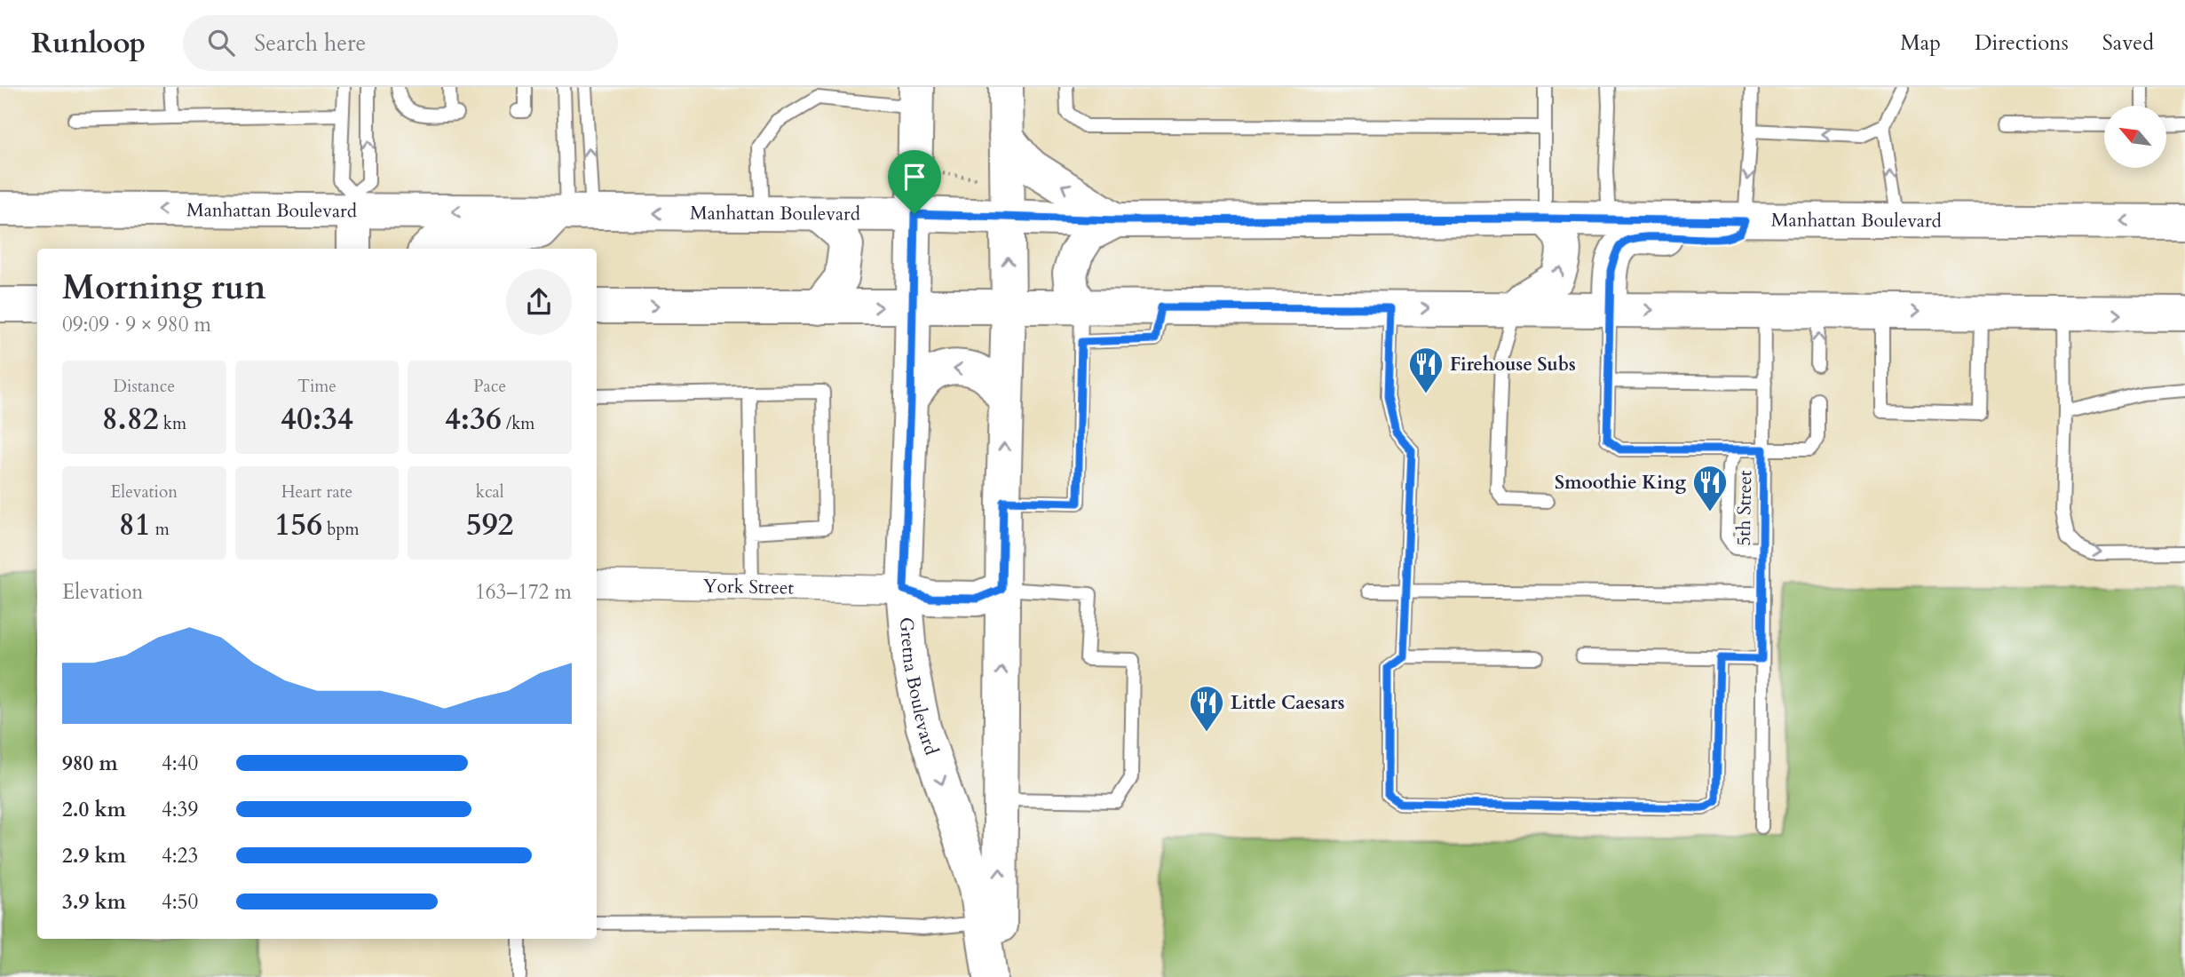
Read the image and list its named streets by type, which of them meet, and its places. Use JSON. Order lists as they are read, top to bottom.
{
  "streets": {
    "street": ["Manhattan Boulevard", "York Street", "Gretna Boulevard"],
    "lane": ["5th Street"]
  },
  "crossings": [
    ["Manhattan Boulevard", "Gretna Boulevard"],
    ["York Street", "Gretna Boulevard"]
  ],
  "places": {
    "restaurant": ["Firehouse Subs", "Smoothie King", "Little Caesars"]
  },
  "north": "top left",
  "page": {
    "header": "Runloop",
    "search": "Search here",
    "nav": ["Map", "Directions", "Saved"],
    "heading": ["Morning run", "09:09 · 9 × 980 m"],
    "stats": [
      ["Distance", "8.82 km"],
      ["Time", "40:34"],
      ["Pace", "4:36 /km"],
      ["Elevation", "81 m"],
      ["Heart rate", "156 bpm"],
      ["kcal", "592"]
    ],
    "chart": ["Elevation", "163–172 m"],
    "list": [
      {
        "name": "980 m",
        "note": "4:40"
      },
      {
        "name": "2.0 km",
        "note": "4:39"
      },
      {
        "name": "2.9 km",
        "note": "4:23"
      },
      {
        "name": "3.9 km",
        "note": "4:50"
      }
    ]
  }
}
